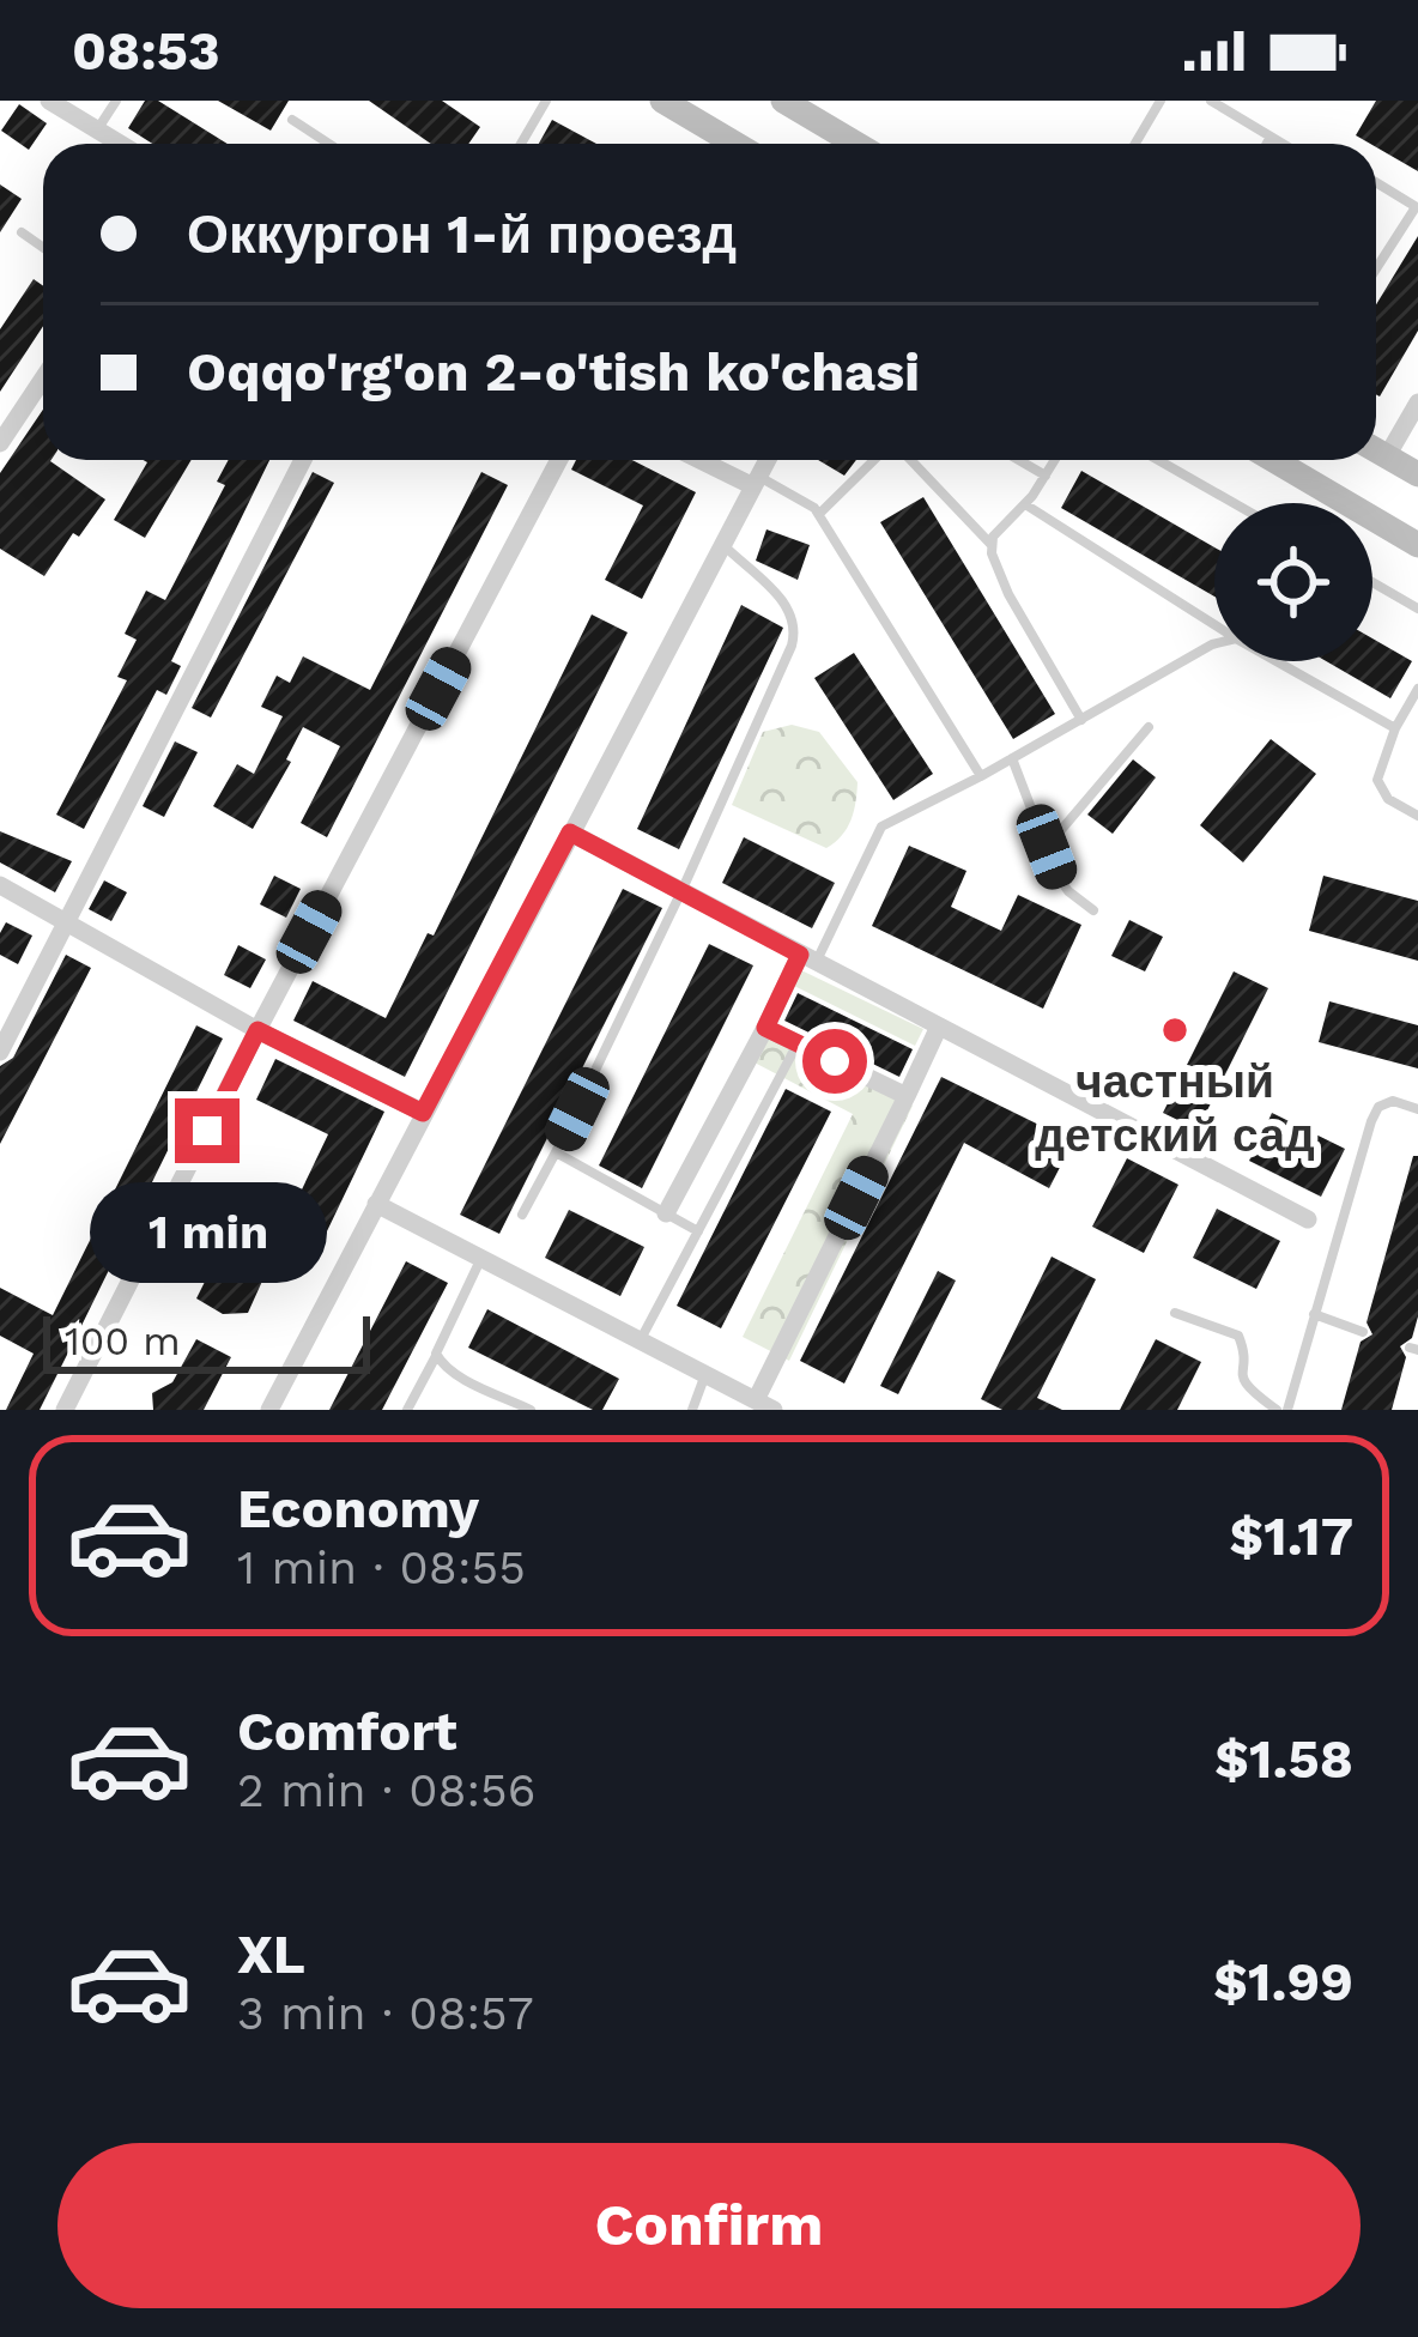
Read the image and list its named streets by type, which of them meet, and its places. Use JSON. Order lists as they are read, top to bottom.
{
  "places": ["частный детский сад"],
  "scale_bar": "100 m",
  "page": {
    "status": "08:53",
    "banner": ["Оккургон 1-й проезд", "Oqqo'rg'on 2-o'tish ko'chasi"],
    "bubble": "1 min",
    "scale": "100 m",
    "list": [
      {
        "name": "Economy",
        "note": "1 min · 08:55",
        "value": "$1.17"
      },
      {
        "name": "Comfort",
        "note": "2 min · 08:56",
        "value": "$1.58"
      },
      {
        "name": "XL",
        "note": "3 min · 08:57",
        "value": "$1.99"
      }
    ],
    "buttons": "Confirm"
  }
}
